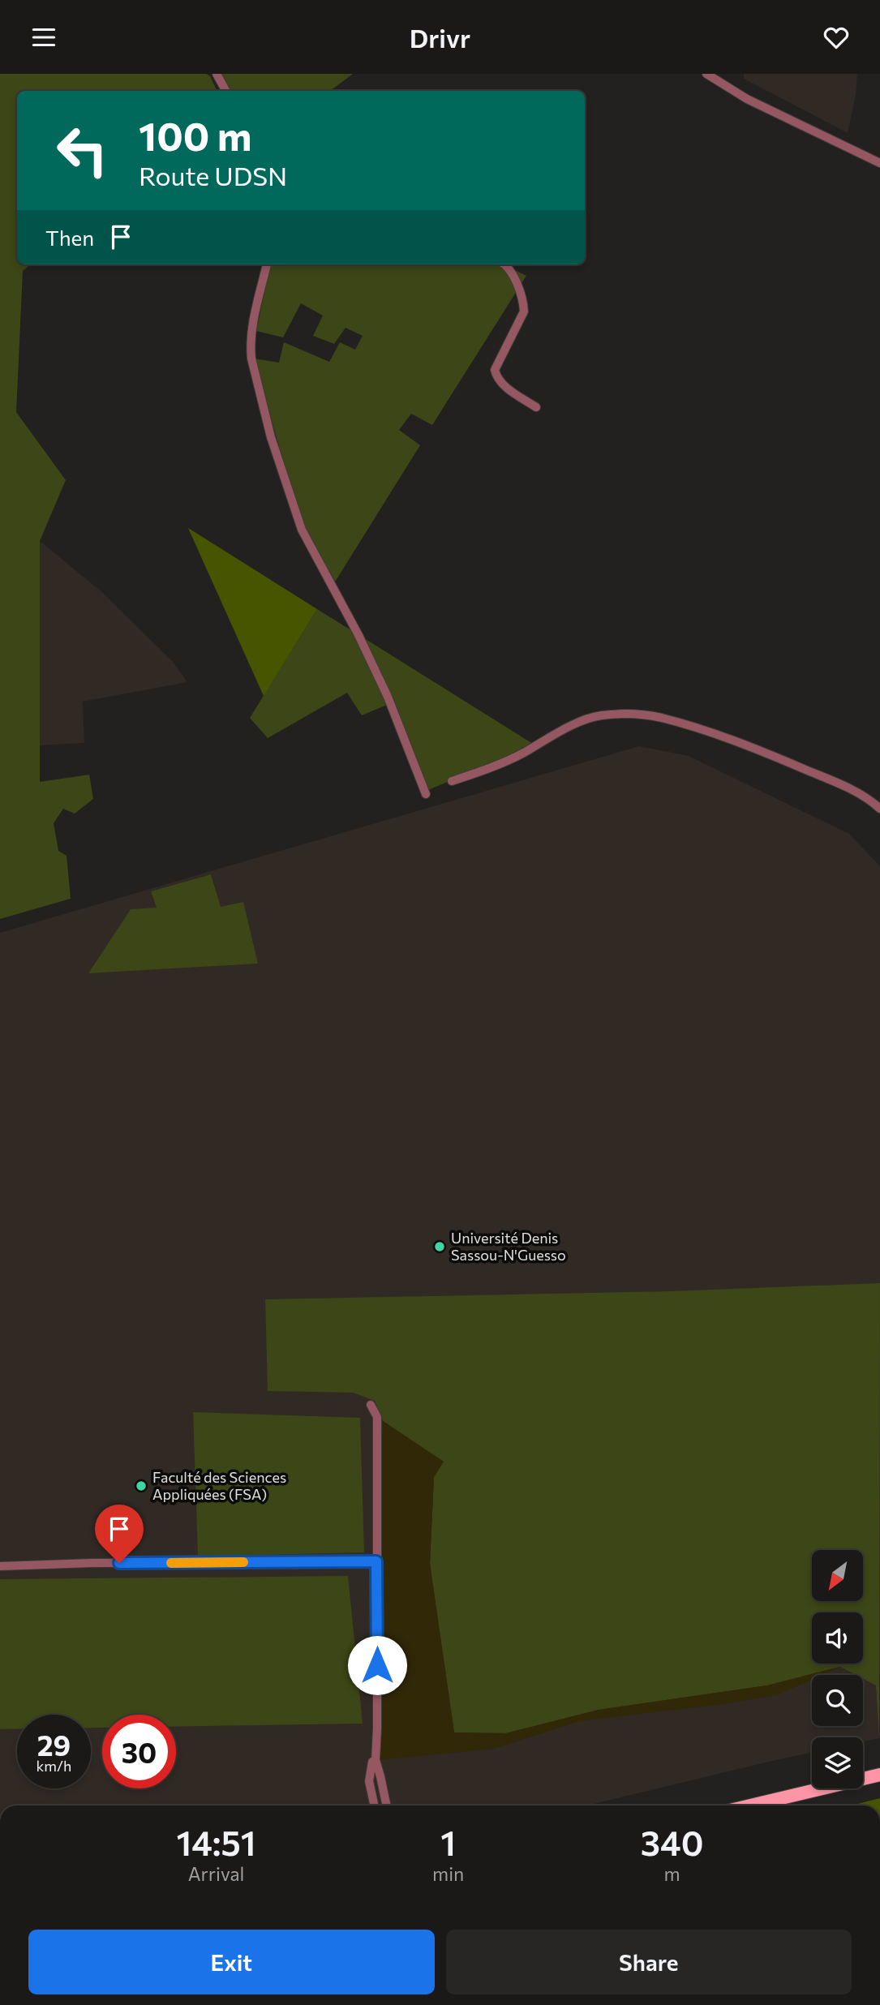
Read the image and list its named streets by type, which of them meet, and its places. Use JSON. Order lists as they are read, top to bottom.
{
  "places": ["Université Denis Sassou-N'Guesso", "Faculté des Sciences Appliquées (FSA)"],
  "north": "bottom left",
  "page": {
    "header": "Drivr",
    "turn": ["100 m", "Route UDSN"],
    "then": "Then",
    "speed": "29 km/h",
    "limit": "30",
    "eta": [
      "14:51",
      "Arrival",
      "1",
      "min",
      "340",
      "m"
    ],
    "buttons": ["Exit", "Share"]
  }
}
